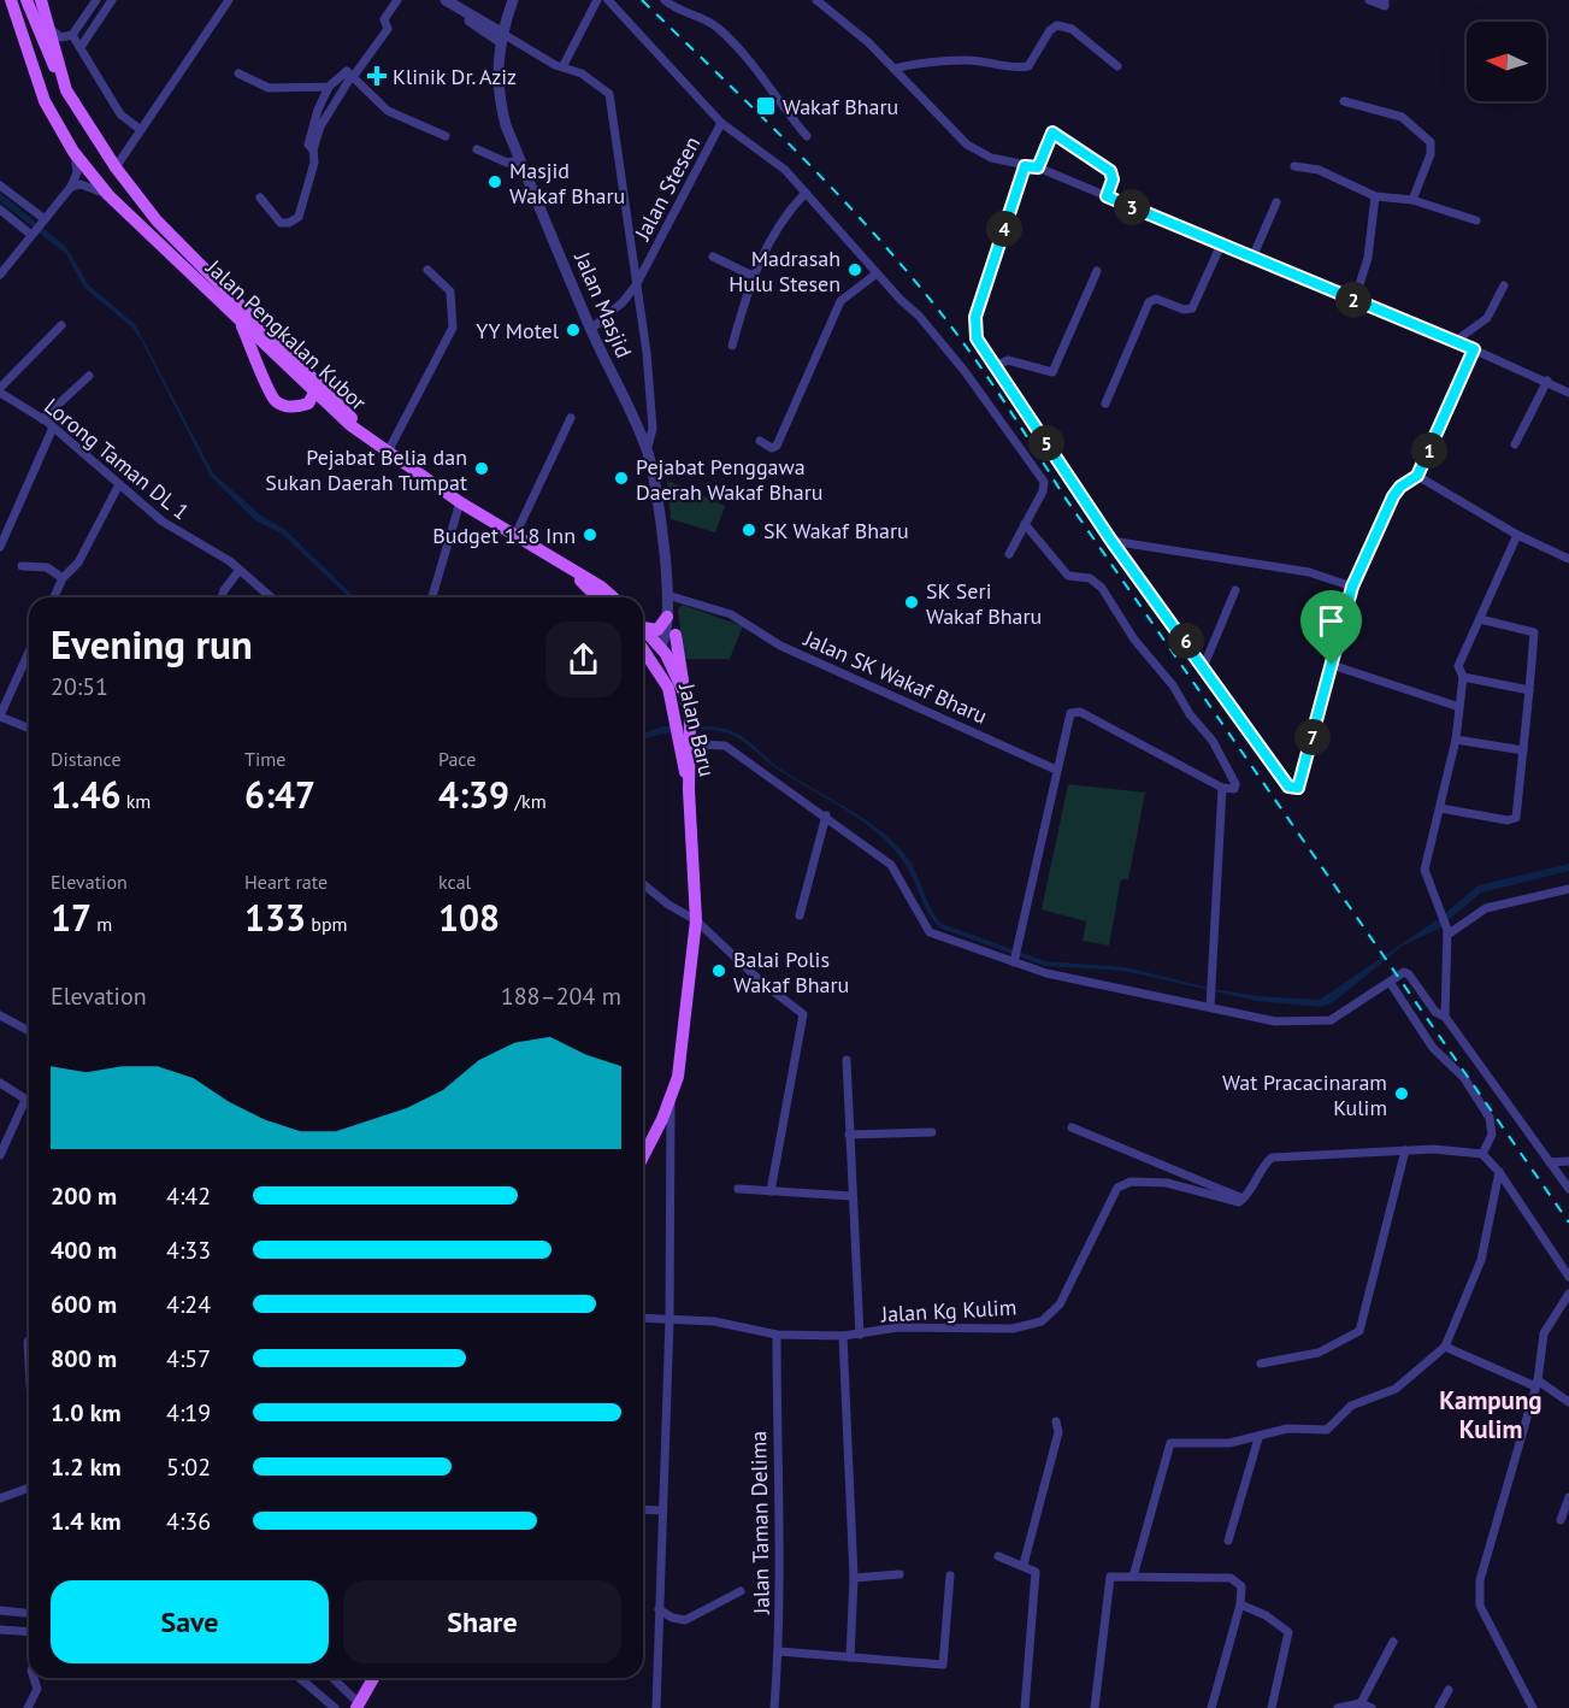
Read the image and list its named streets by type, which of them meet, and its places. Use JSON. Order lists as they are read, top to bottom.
{
  "streets": {
    "main road": ["Jalan Pengkalan Kubor", "Jalan Baru"],
    "street": [
      "Jalan Stesen",
      "Jalan Masjid",
      "Lorong Taman DL 1",
      "Jalan SK Wakaf Bharu",
      "Jalan Kg Kulim",
      "Jalan Taman Delima"
    ]
  },
  "crossings": [
    ["Jalan Stesen", "Jalan Masjid"],
    ["Jalan Masjid", "Jalan SK Wakaf Bharu"],
    ["Jalan Masjid", "Jalan Baru"],
    ["Jalan Kg Kulim", "Jalan Taman Delima"]
  ],
  "districts": ["Kampung Kulim"],
  "places": {
    "health": ["Klinik Dr. Aziz"],
    "transit": ["Wakaf Bharu"],
    "other": [
      "Masjid Wakaf Bharu",
      "Madrasah Hulu Stesen",
      "YY Motel",
      "Pejabat Belia dan Sukan Daerah Tumpat",
      "Pejabat Penggawa Daerah Wakaf Bharu",
      "SK Wakaf Bharu",
      "Budget 118 Inn",
      "SK Seri Wakaf Bharu",
      "Balai Polis Wakaf Bharu",
      "Wat Pracacinaram Kulim"
    ]
  },
  "north": "left",
  "page": {
    "pins": [
      "3",
      "4",
      "2",
      "5",
      "1",
      "6",
      "7"
    ],
    "heading": ["Evening run", "20:51"],
    "stats": [
      ["Distance", "1.46 km"],
      ["Time", "6:47"],
      ["Pace", "4:39 /km"],
      ["Elevation", "17 m"],
      ["Heart rate", "133 bpm"],
      ["kcal", "108"]
    ],
    "chart": ["Elevation", "188–204 m"],
    "list": [
      {
        "name": "200 m",
        "note": "4:42"
      },
      {
        "name": "400 m",
        "note": "4:33"
      },
      {
        "name": "600 m",
        "note": "4:24"
      },
      {
        "name": "800 m",
        "note": "4:57"
      },
      {
        "name": "1.0 km",
        "note": "4:19"
      },
      {
        "name": "1.2 km",
        "note": "5:02"
      },
      {
        "name": "1.4 km",
        "note": "4:36"
      }
    ],
    "buttons": ["Save", "Share"]
  }
}
